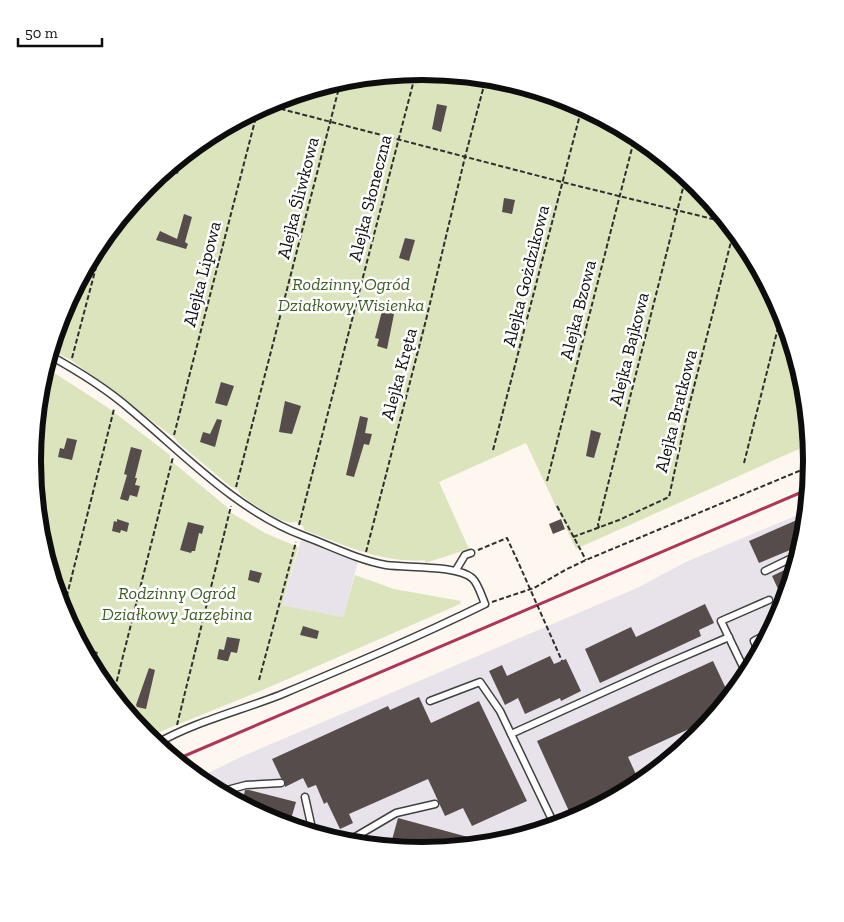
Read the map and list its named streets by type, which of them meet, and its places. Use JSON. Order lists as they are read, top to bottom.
{
  "streets": {
    "path": [
      "Alejka Śliwkowa",
      "Alejka Słoneczna",
      "Alejka Lipowa",
      "Alejka Gożdzikowa",
      "Alejka Bzowa",
      "Alejka Bajkowa",
      "Alejka Kręta",
      "Alejka Bratkowa"
    ]
  },
  "crossings": [
    ["Alejka Bajkowa", "Alejka Bratkowa"]
  ],
  "parks": ["Rodzinny Ogród Działkowy Wisienka", "Rodzinny Ogród Działkowy Jarzębina"],
  "scale_bar": "50 m"
}
